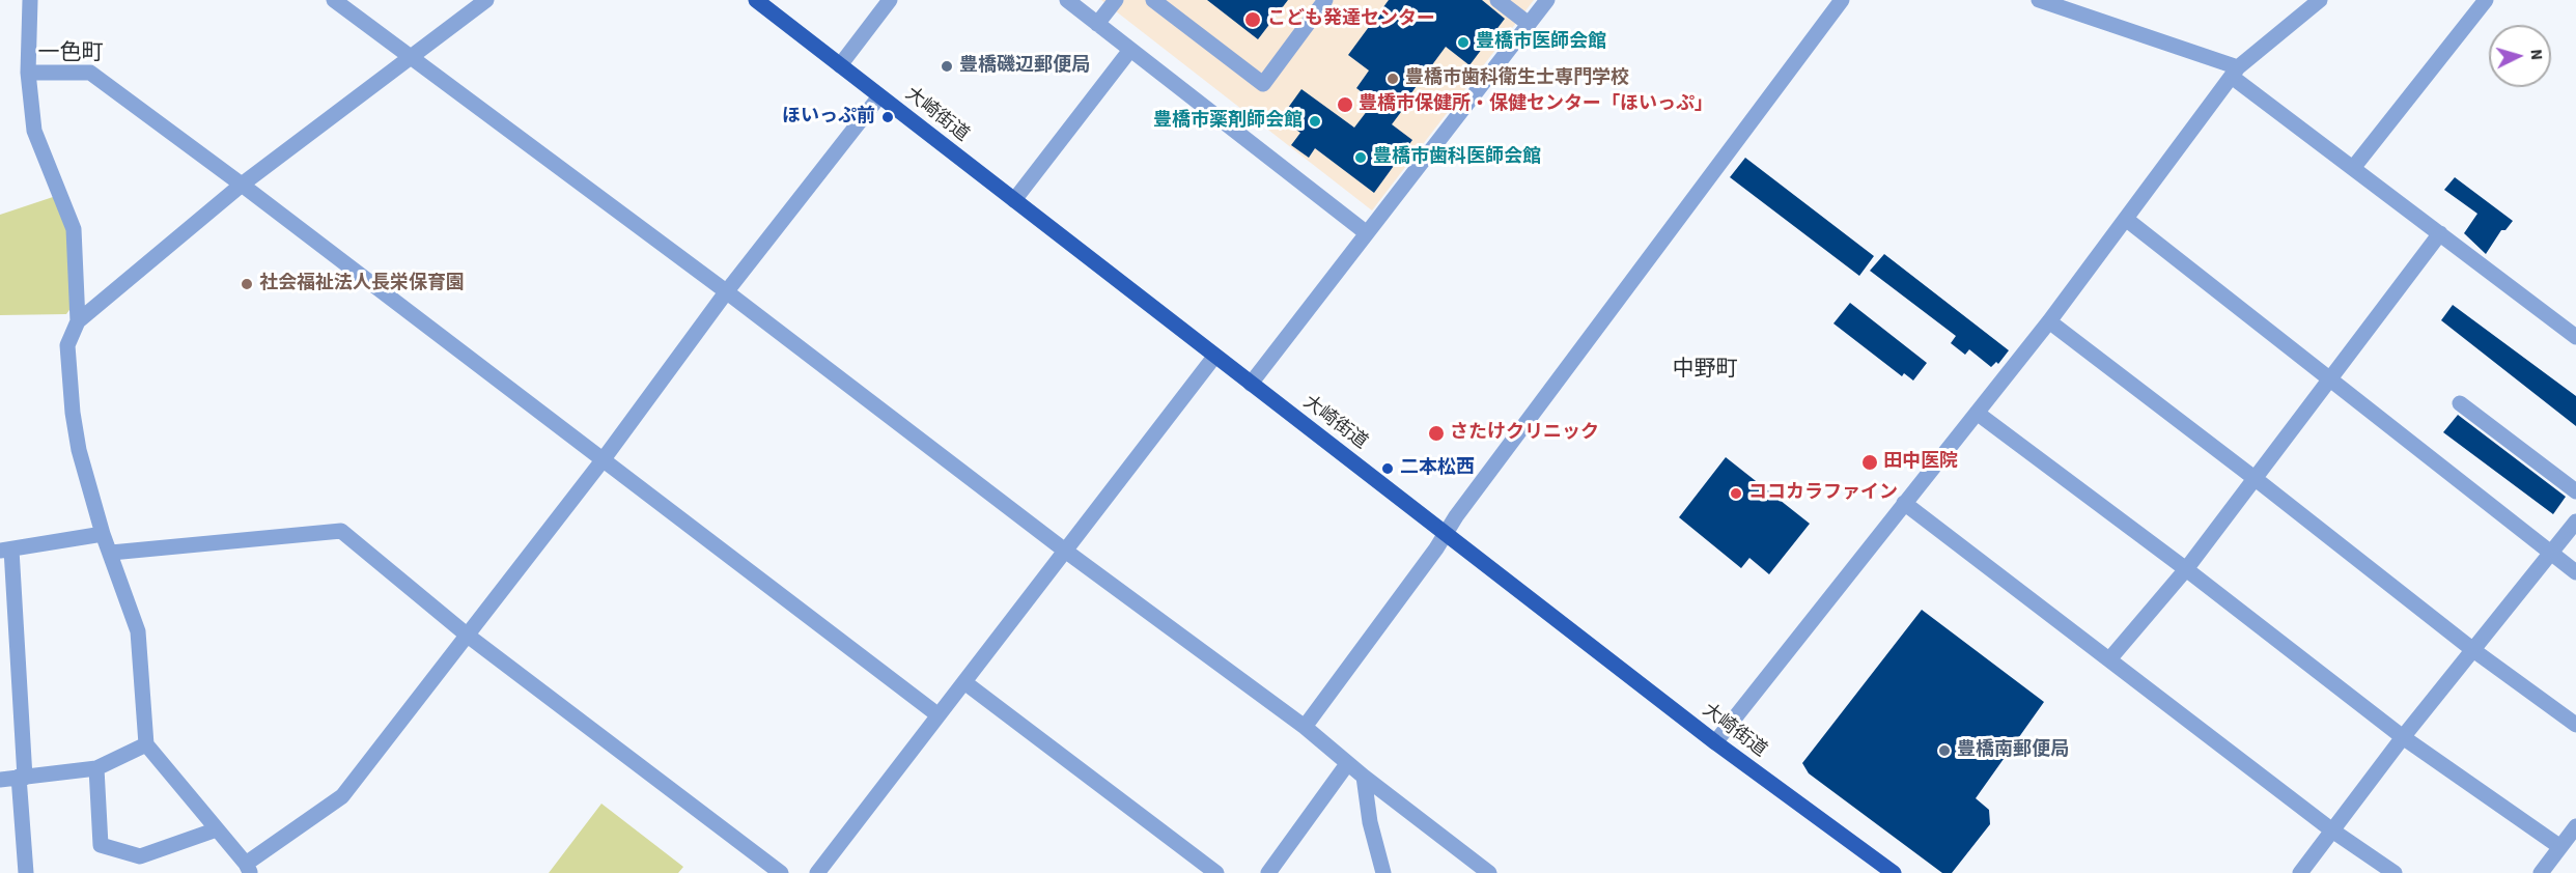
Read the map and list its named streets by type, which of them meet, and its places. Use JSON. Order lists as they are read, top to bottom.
{
  "streets": {
    "main road": ["大崎街道"]
  },
  "districts": ["一色町", "中野町"],
  "places": [
    "こども発達センター",
    "豊橋市医師会館",
    "豊橋磯辺郵便局",
    "豊橋市歯科衛生士専門学校",
    "豊橋市保健所・保健センター「ほいっぷ」",
    "ほいっぷ前",
    "豊橋市薬剤師会館",
    "豊橋市歯科医師会館",
    "社会福祉法人長栄保育園",
    "さたけクリニック",
    "田中医院",
    "二本松西",
    "ココカラファイン",
    "豊橋南郵便局"
  ],
  "north": "right"
}
